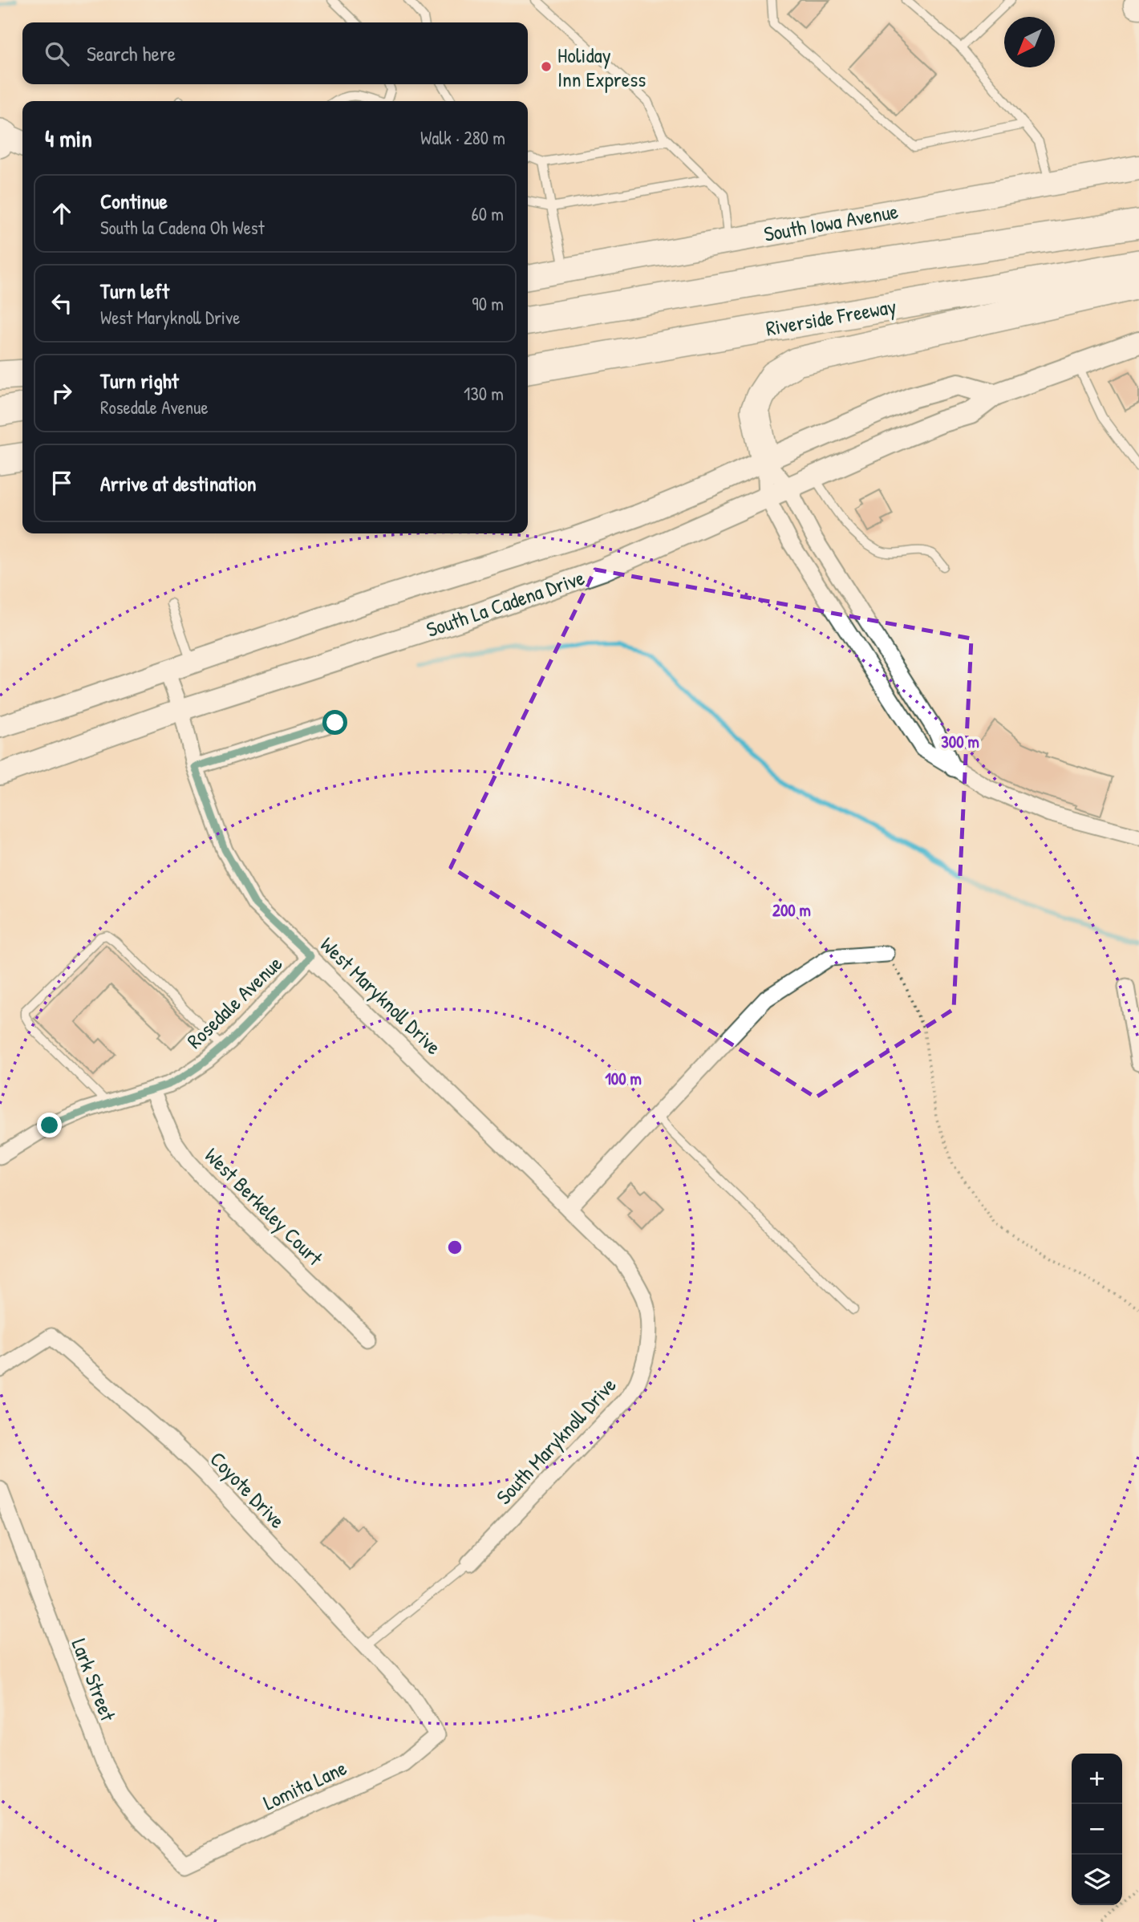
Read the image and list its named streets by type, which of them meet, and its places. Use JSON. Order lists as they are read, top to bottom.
{
  "streets": {
    "highway": ["Riverside Freeway"],
    "main road": ["South Iowa Avenue", "South La Cadena Drive"],
    "street": [
      "West Maryknoll Drive",
      "Rosedale Avenue",
      "West Berkeley Court",
      "South Maryknoll Drive",
      "Coyote Drive",
      "Lark Street",
      "Lomita Lane"
    ]
  },
  "crossings": [
    ["South La Cadena Drive", "West Maryknoll Drive"],
    ["West Maryknoll Drive", "Rosedale Avenue"],
    ["West Maryknoll Drive", "South Maryknoll Drive"],
    ["Rosedale Avenue", "West Berkeley Court"],
    ["Coyote Drive", "Lomita Lane"],
    ["Lark Street", "Lomita Lane"]
  ],
  "places": ["Holiday Inn Express"],
  "north": "bottom left",
  "page": {
    "search": "Search here",
    "heading": ["4 min", "Walk · 280 m"],
    "list": [
      ["Continue", "South la Cadena Oh West", "60 m"],
      ["Turn left", "West Maryknoll Drive", "90 m"],
      ["Turn right", "Rosedale Avenue", "130 m"],
      "Arrive at destination"
    ],
    "map_buttons": ["+", "−"]
  },
  "rings": ["300 m", "200 m", "100 m"]
}
